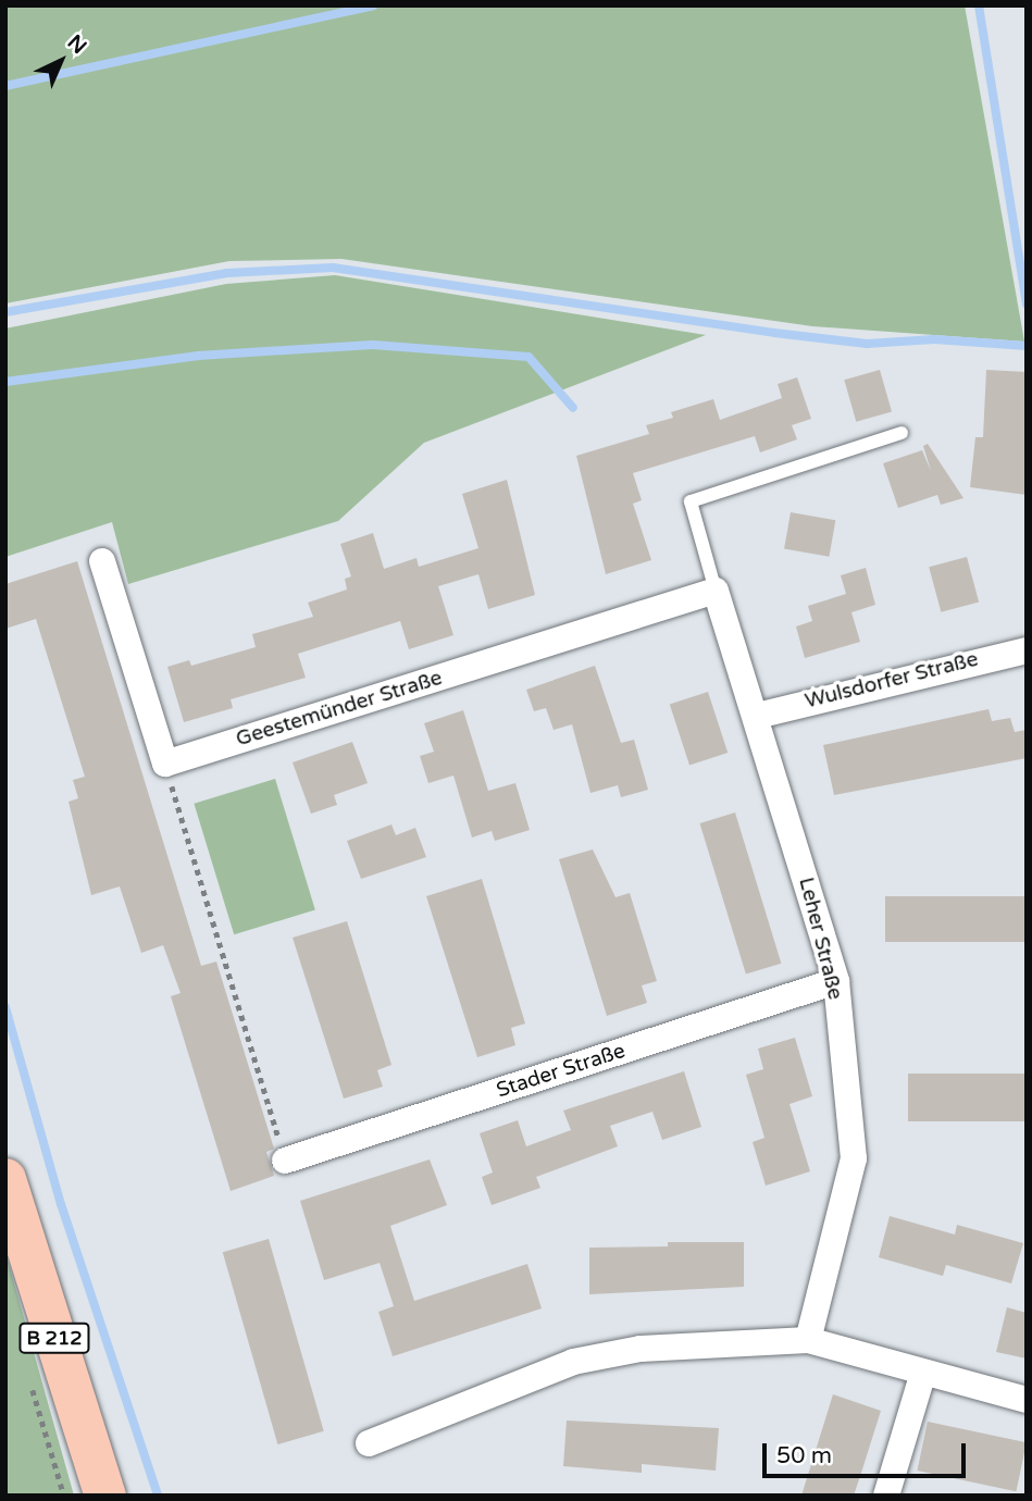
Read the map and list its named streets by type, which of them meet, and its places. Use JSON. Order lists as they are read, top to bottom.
{
  "streets": {
    "main road": ["B 212"],
    "street": [
      "Wulsdorfer Straße",
      "Geestemünder Straße",
      "Leher Straße",
      "Stader Straße"
    ]
  },
  "crossings": [
    ["Wulsdorfer Straße", "Leher Straße"],
    ["Geestemünder Straße", "Leher Straße"],
    ["Leher Straße", "Stader Straße"]
  ],
  "scale_bar": "50 m",
  "north": "top right"
}
